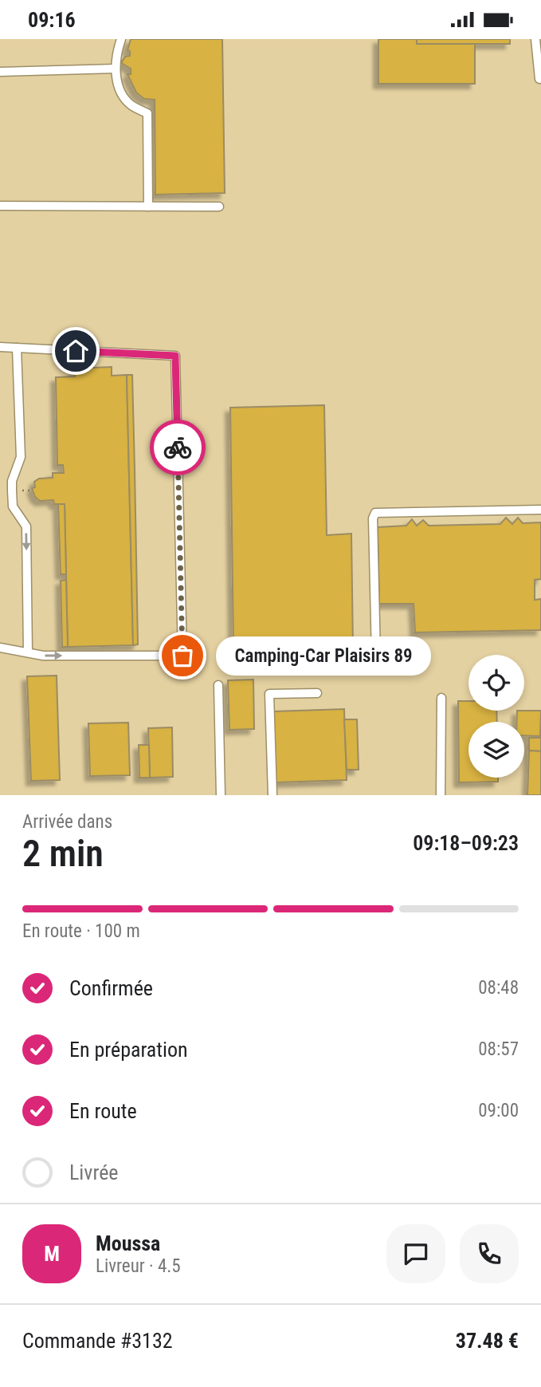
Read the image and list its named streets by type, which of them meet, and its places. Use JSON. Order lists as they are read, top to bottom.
{
  "places": ["Camping-Car Plaisirs 89"],
  "page": {
    "status": "09:16",
    "bubble": "Camping-Car Plaisirs 89",
    "heading": ["2 min", "Arrivée dans", "09:18–09:23"],
    "panel": [
      "Moussa",
      "Livreur · 4.5",
      "Commande #3132",
      "37.48 €"
    ],
    "bar": "En route · 100 m",
    "list": [
      ["Confirmée", "08:48"],
      ["En préparation", "08:57"],
      ["En route", "09:00"],
      "Livrée"
    ],
    "round": "M"
  }
}
